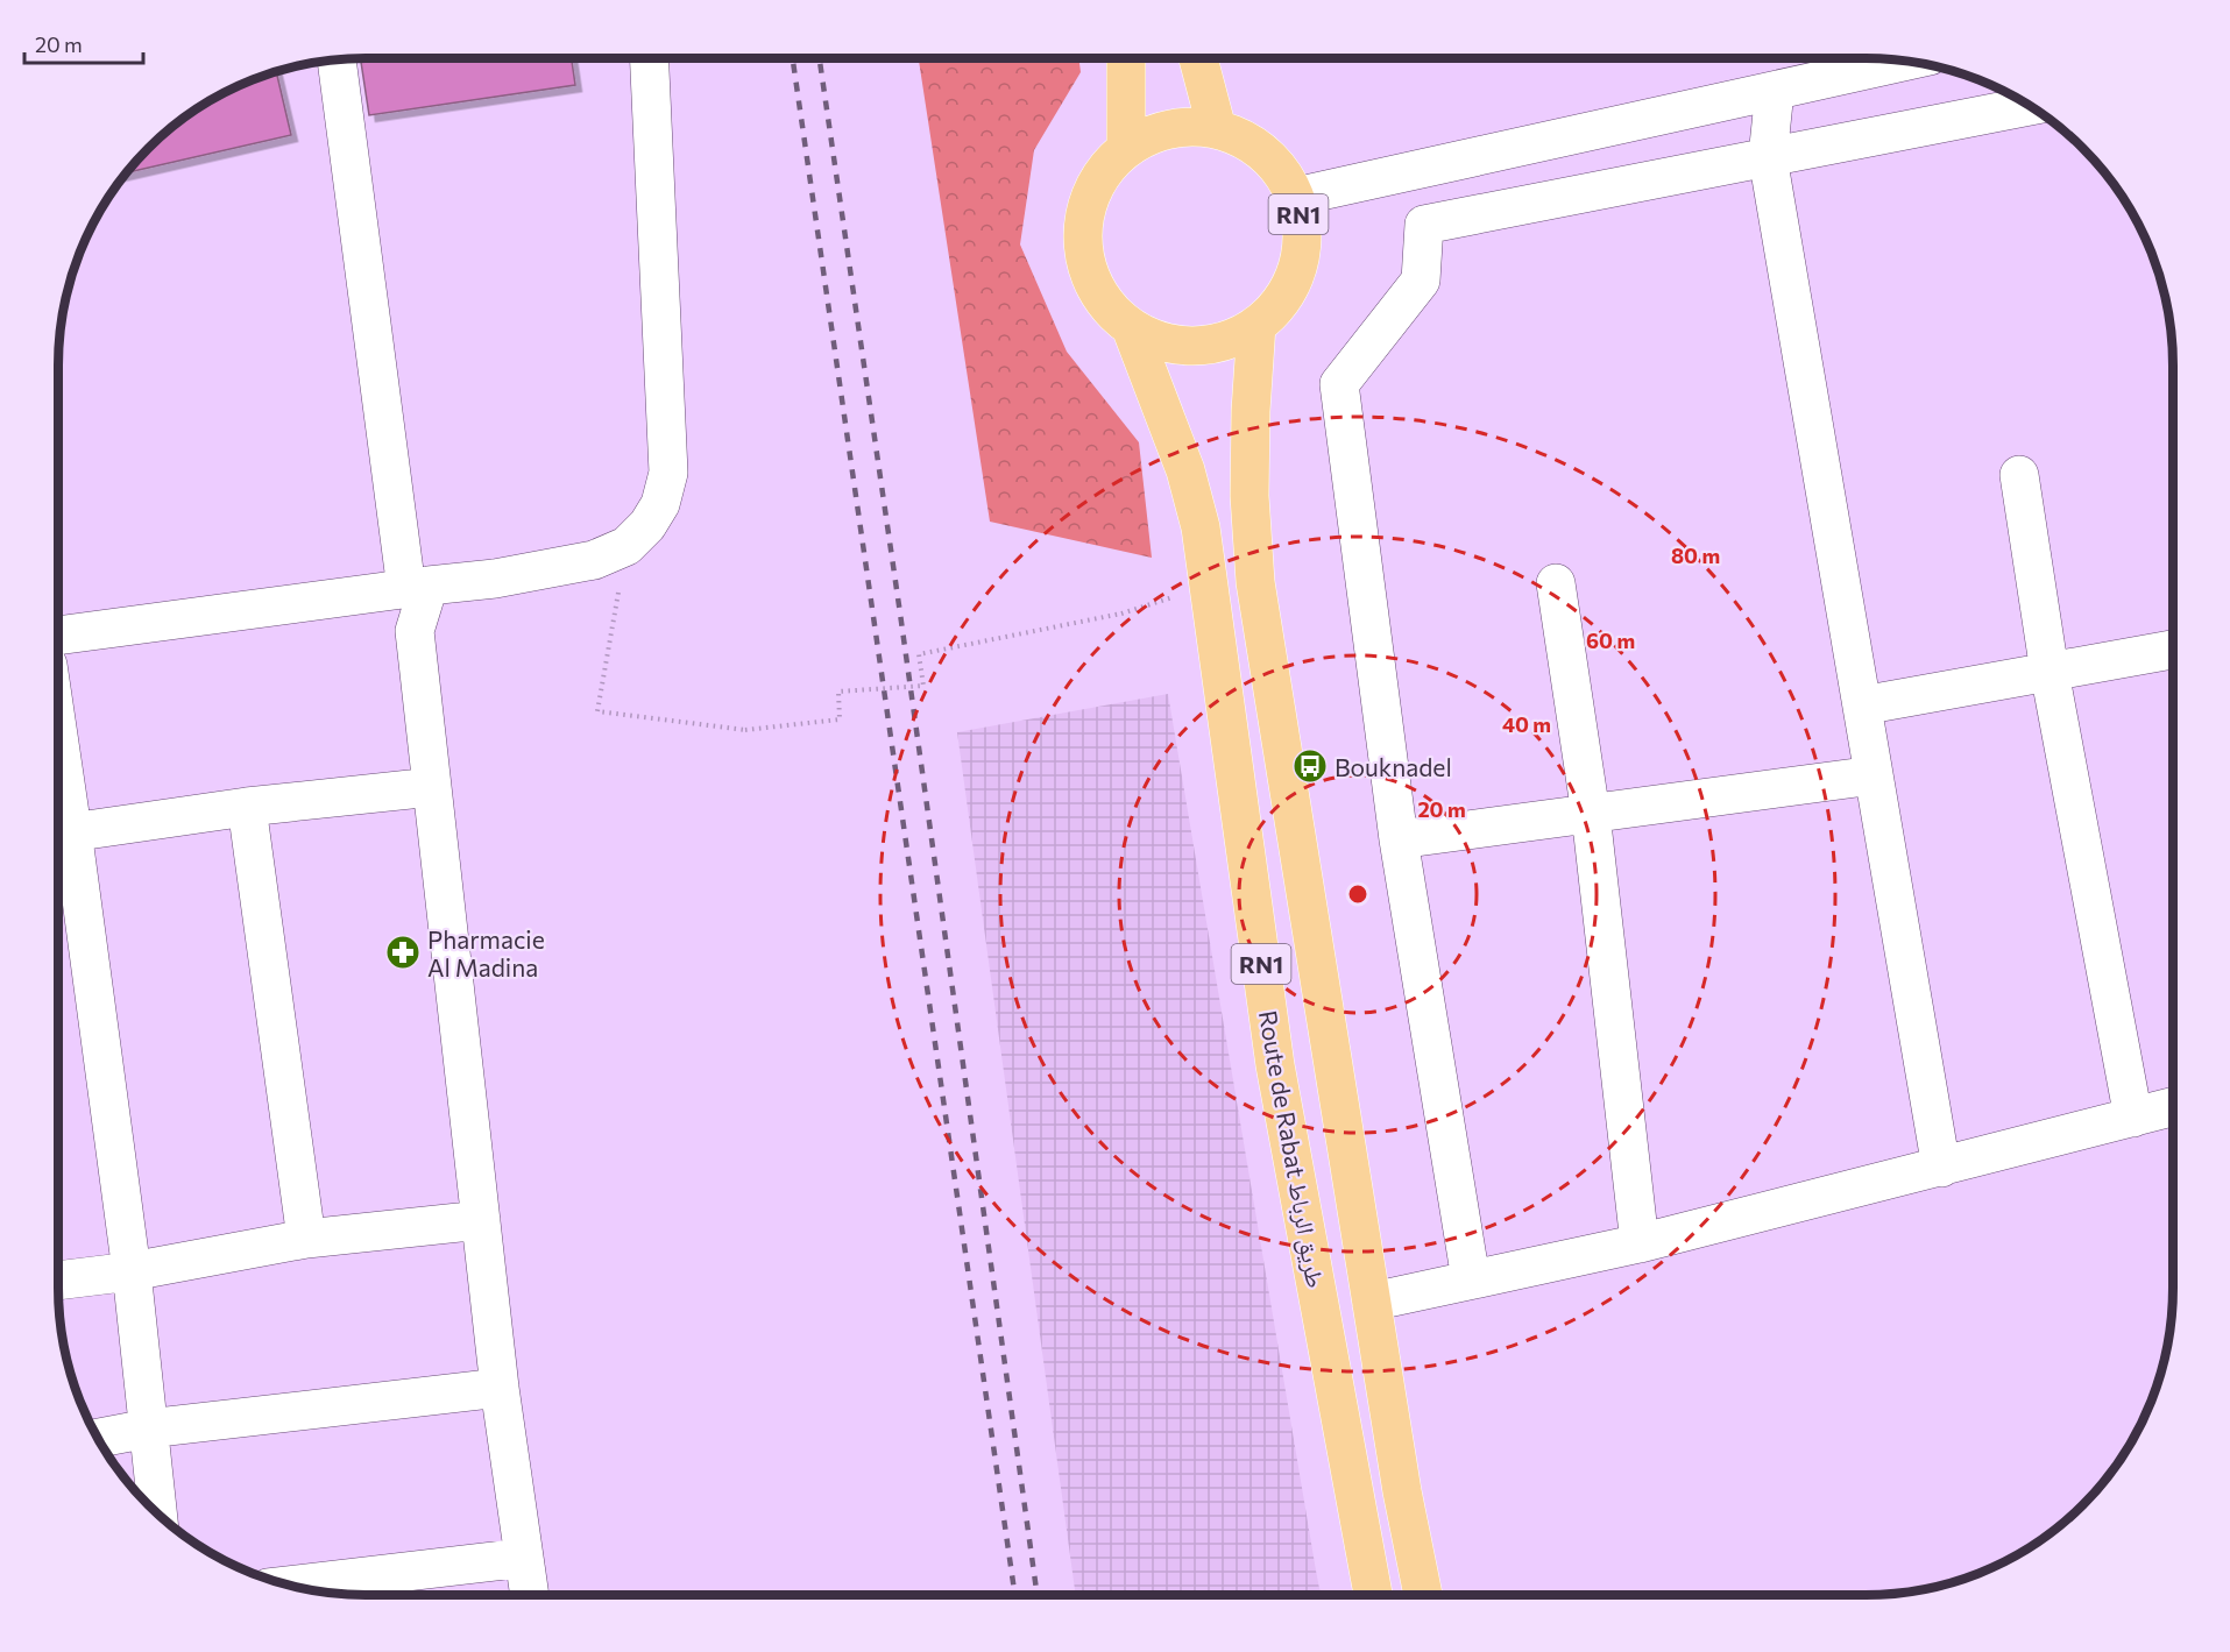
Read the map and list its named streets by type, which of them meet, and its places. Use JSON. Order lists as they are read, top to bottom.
{
  "streets": {
    "main road": ["RN1", "Route de Rabat طريق الرباط"]
  },
  "crossings": [
    ["RN1", "Route de Rabat طريق الرباط"]
  ],
  "places": {
    "bus stop": ["Bouknadel"],
    "pharmacy": ["Pharmacie Al Madina"]
  },
  "scale_bar": "20 m",
  "rings": [
    "80 m",
    "60 m",
    "40 m",
    "20 m"
  ]
}
